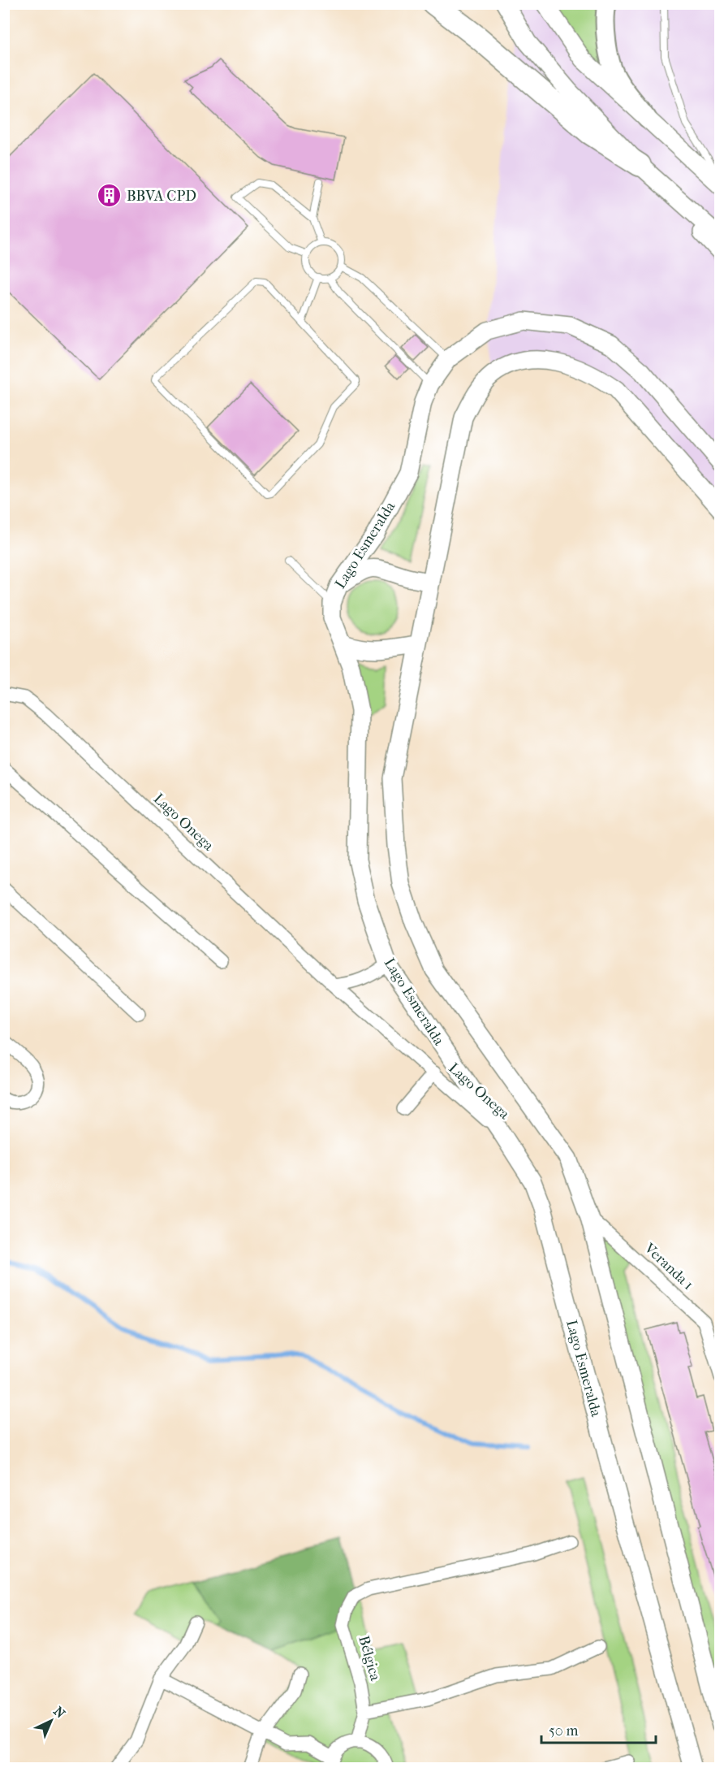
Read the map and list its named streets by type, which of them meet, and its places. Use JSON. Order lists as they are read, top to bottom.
{
  "streets": {
    "street": [
      "Lago Esmeralda",
      "Lago Onega",
      "Veranda 1",
      "Bélgica"
    ]
  },
  "crossings": [
    ["Lago Esmeralda", "Lago Onega"]
  ],
  "places": {
    "building": ["BBVA CPD"]
  },
  "scale_bar": "50 m",
  "north": "top right"
}
